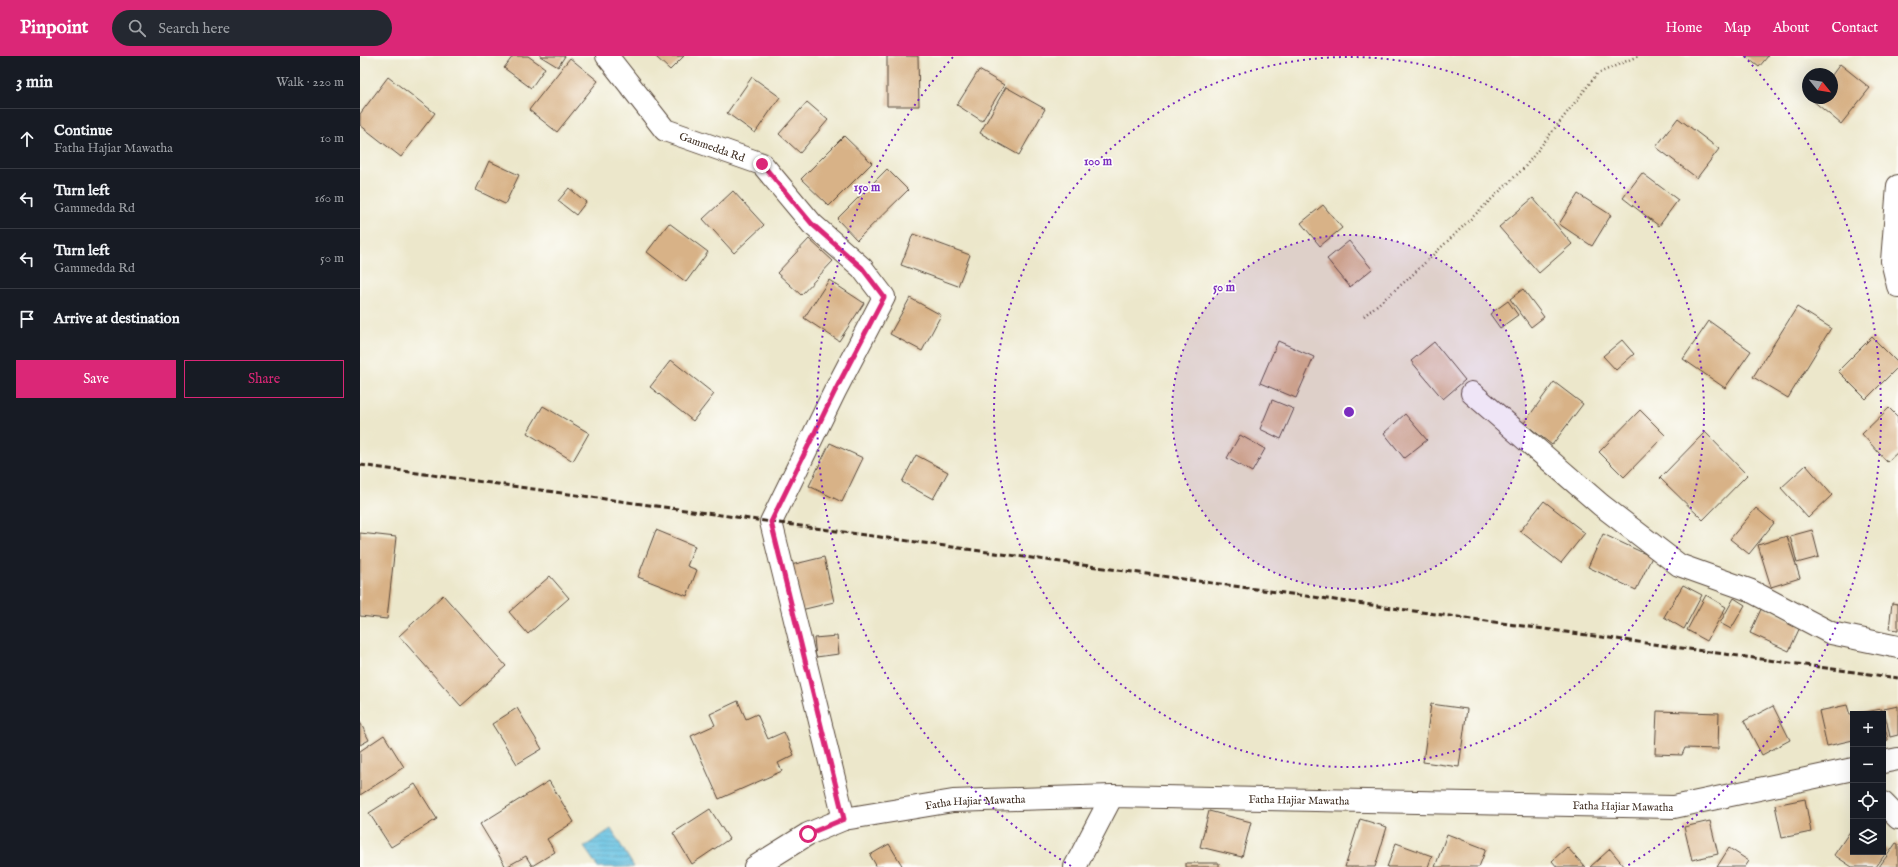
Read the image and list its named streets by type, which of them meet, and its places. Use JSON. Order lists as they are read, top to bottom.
{
  "streets": {
    "street": ["Gammedda Rd", "Fatha Hajiar Mawatha"]
  },
  "crossings": [
    ["Gammedda Rd", "Fatha Hajiar Mawatha"]
  ],
  "north": "bottom right",
  "page": {
    "header": "Pinpoint",
    "search": "Search here",
    "nav": [
      "Home",
      "Map",
      "About",
      "Contact"
    ],
    "heading": ["3 min", "Walk · 220 m"],
    "list": [
      ["Continue", "Fatha Hajiar Mawatha", "10 m"],
      ["Turn left", "Gammedda Rd", "160 m"],
      ["Turn left", "Gammedda Rd", "50 m"],
      "Arrive at destination"
    ],
    "buttons": ["Save", "Share"],
    "map_buttons": ["+", "−"]
  },
  "rings": ["100 m", "150 m", "50 m"]
}
